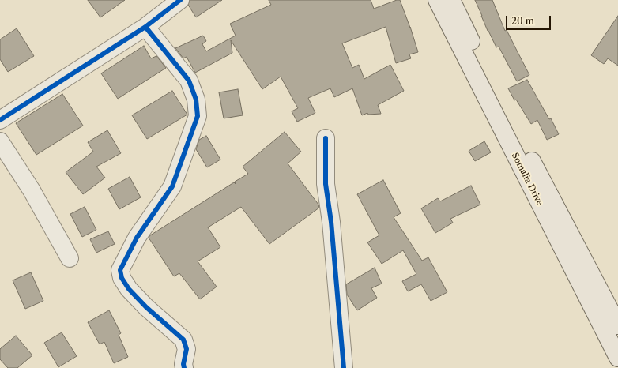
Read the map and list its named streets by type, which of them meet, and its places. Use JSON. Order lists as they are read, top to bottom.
{
  "streets": {
    "main road": ["Somalia Drive"]
  },
  "scale_bar": "20 m"
}
